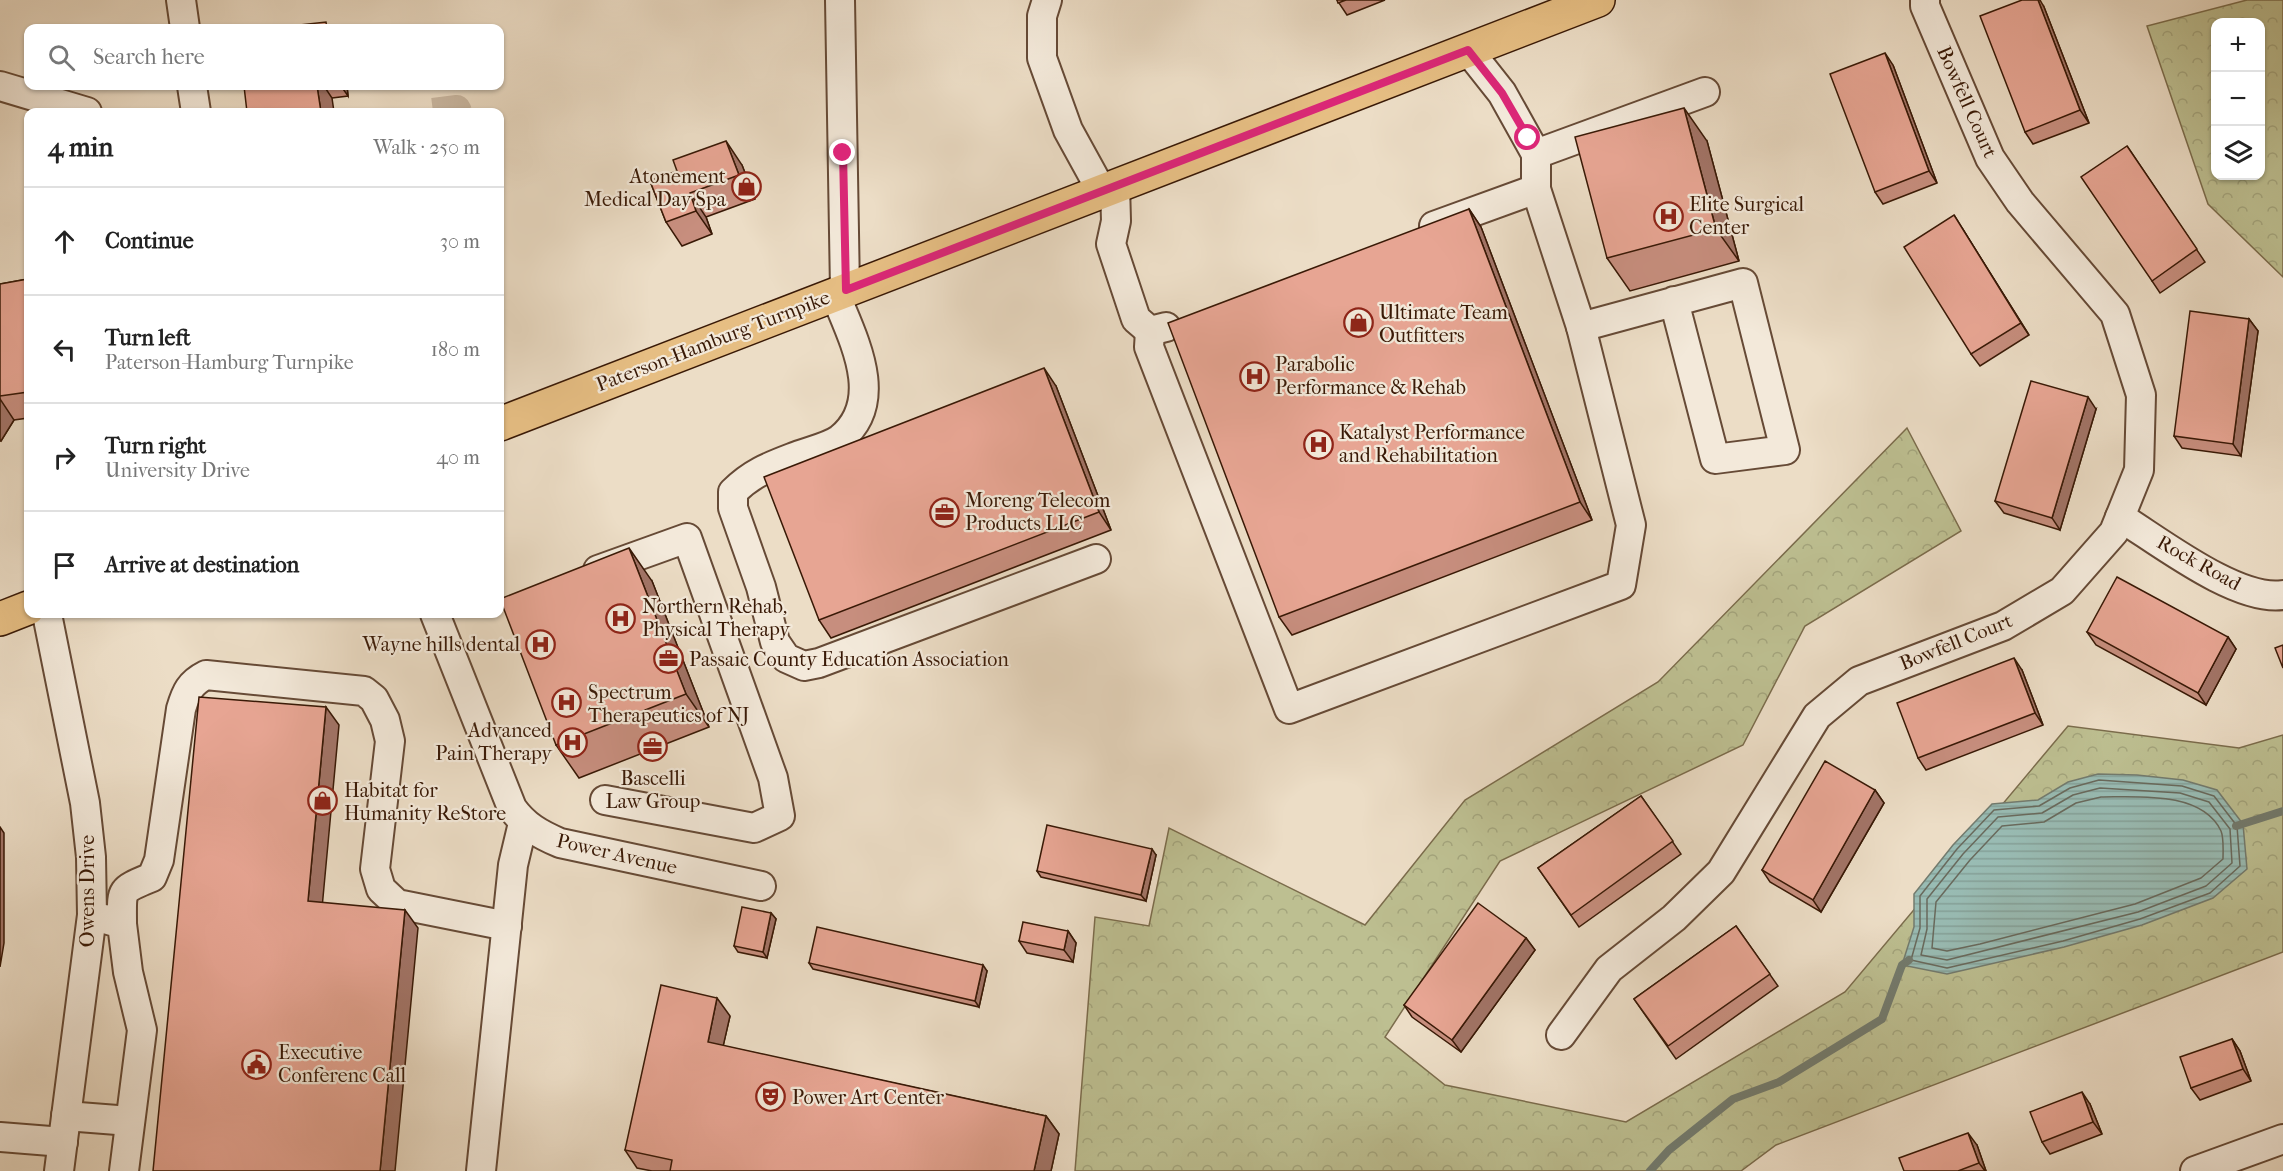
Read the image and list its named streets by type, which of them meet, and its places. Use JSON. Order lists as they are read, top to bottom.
{
  "streets": {
    "main road": ["Paterson-Hamburg Turnpike"],
    "street": [
      "Bowfell Court",
      "Rock Road",
      "Power Avenue",
      "Owens Drive"
    ]
  },
  "crossings": [
    ["Bowfell Court", "Rock Road"]
  ],
  "places": {
    "shop": ["Atonement Medical Day Spa", "Ultimate Team Outfitters", "Habitat for Humanity ReStore"],
    "hospital": [
      "Elite Surgical Center",
      "Parabolic Performance & Rehab",
      "Katalyst Performance and Rehabilitation",
      "Northern Rehab, Physical Therapy",
      "Wayne hills dental",
      "Spectrum Therapeutics of NJ",
      "Advanced Pain Therapy"
    ],
    "office": ["Moreng Telecom Products LLC", "Passaic County Education Association", "Bascelli Law Group"],
    "public building": ["Executive Conferenc Call"],
    "theatre": ["Power Art Center"]
  },
  "page": {
    "map_buttons": ["+", "−"],
    "search": "Search here",
    "heading": ["4 min", "Walk · 250 m"],
    "list": [
      ["Continue", "30 m"],
      ["Turn left", "Paterson-Hamburg Turnpike", "180 m"],
      ["Turn right", "University Drive", "40 m"],
      "Arrive at destination"
    ]
  }
}
